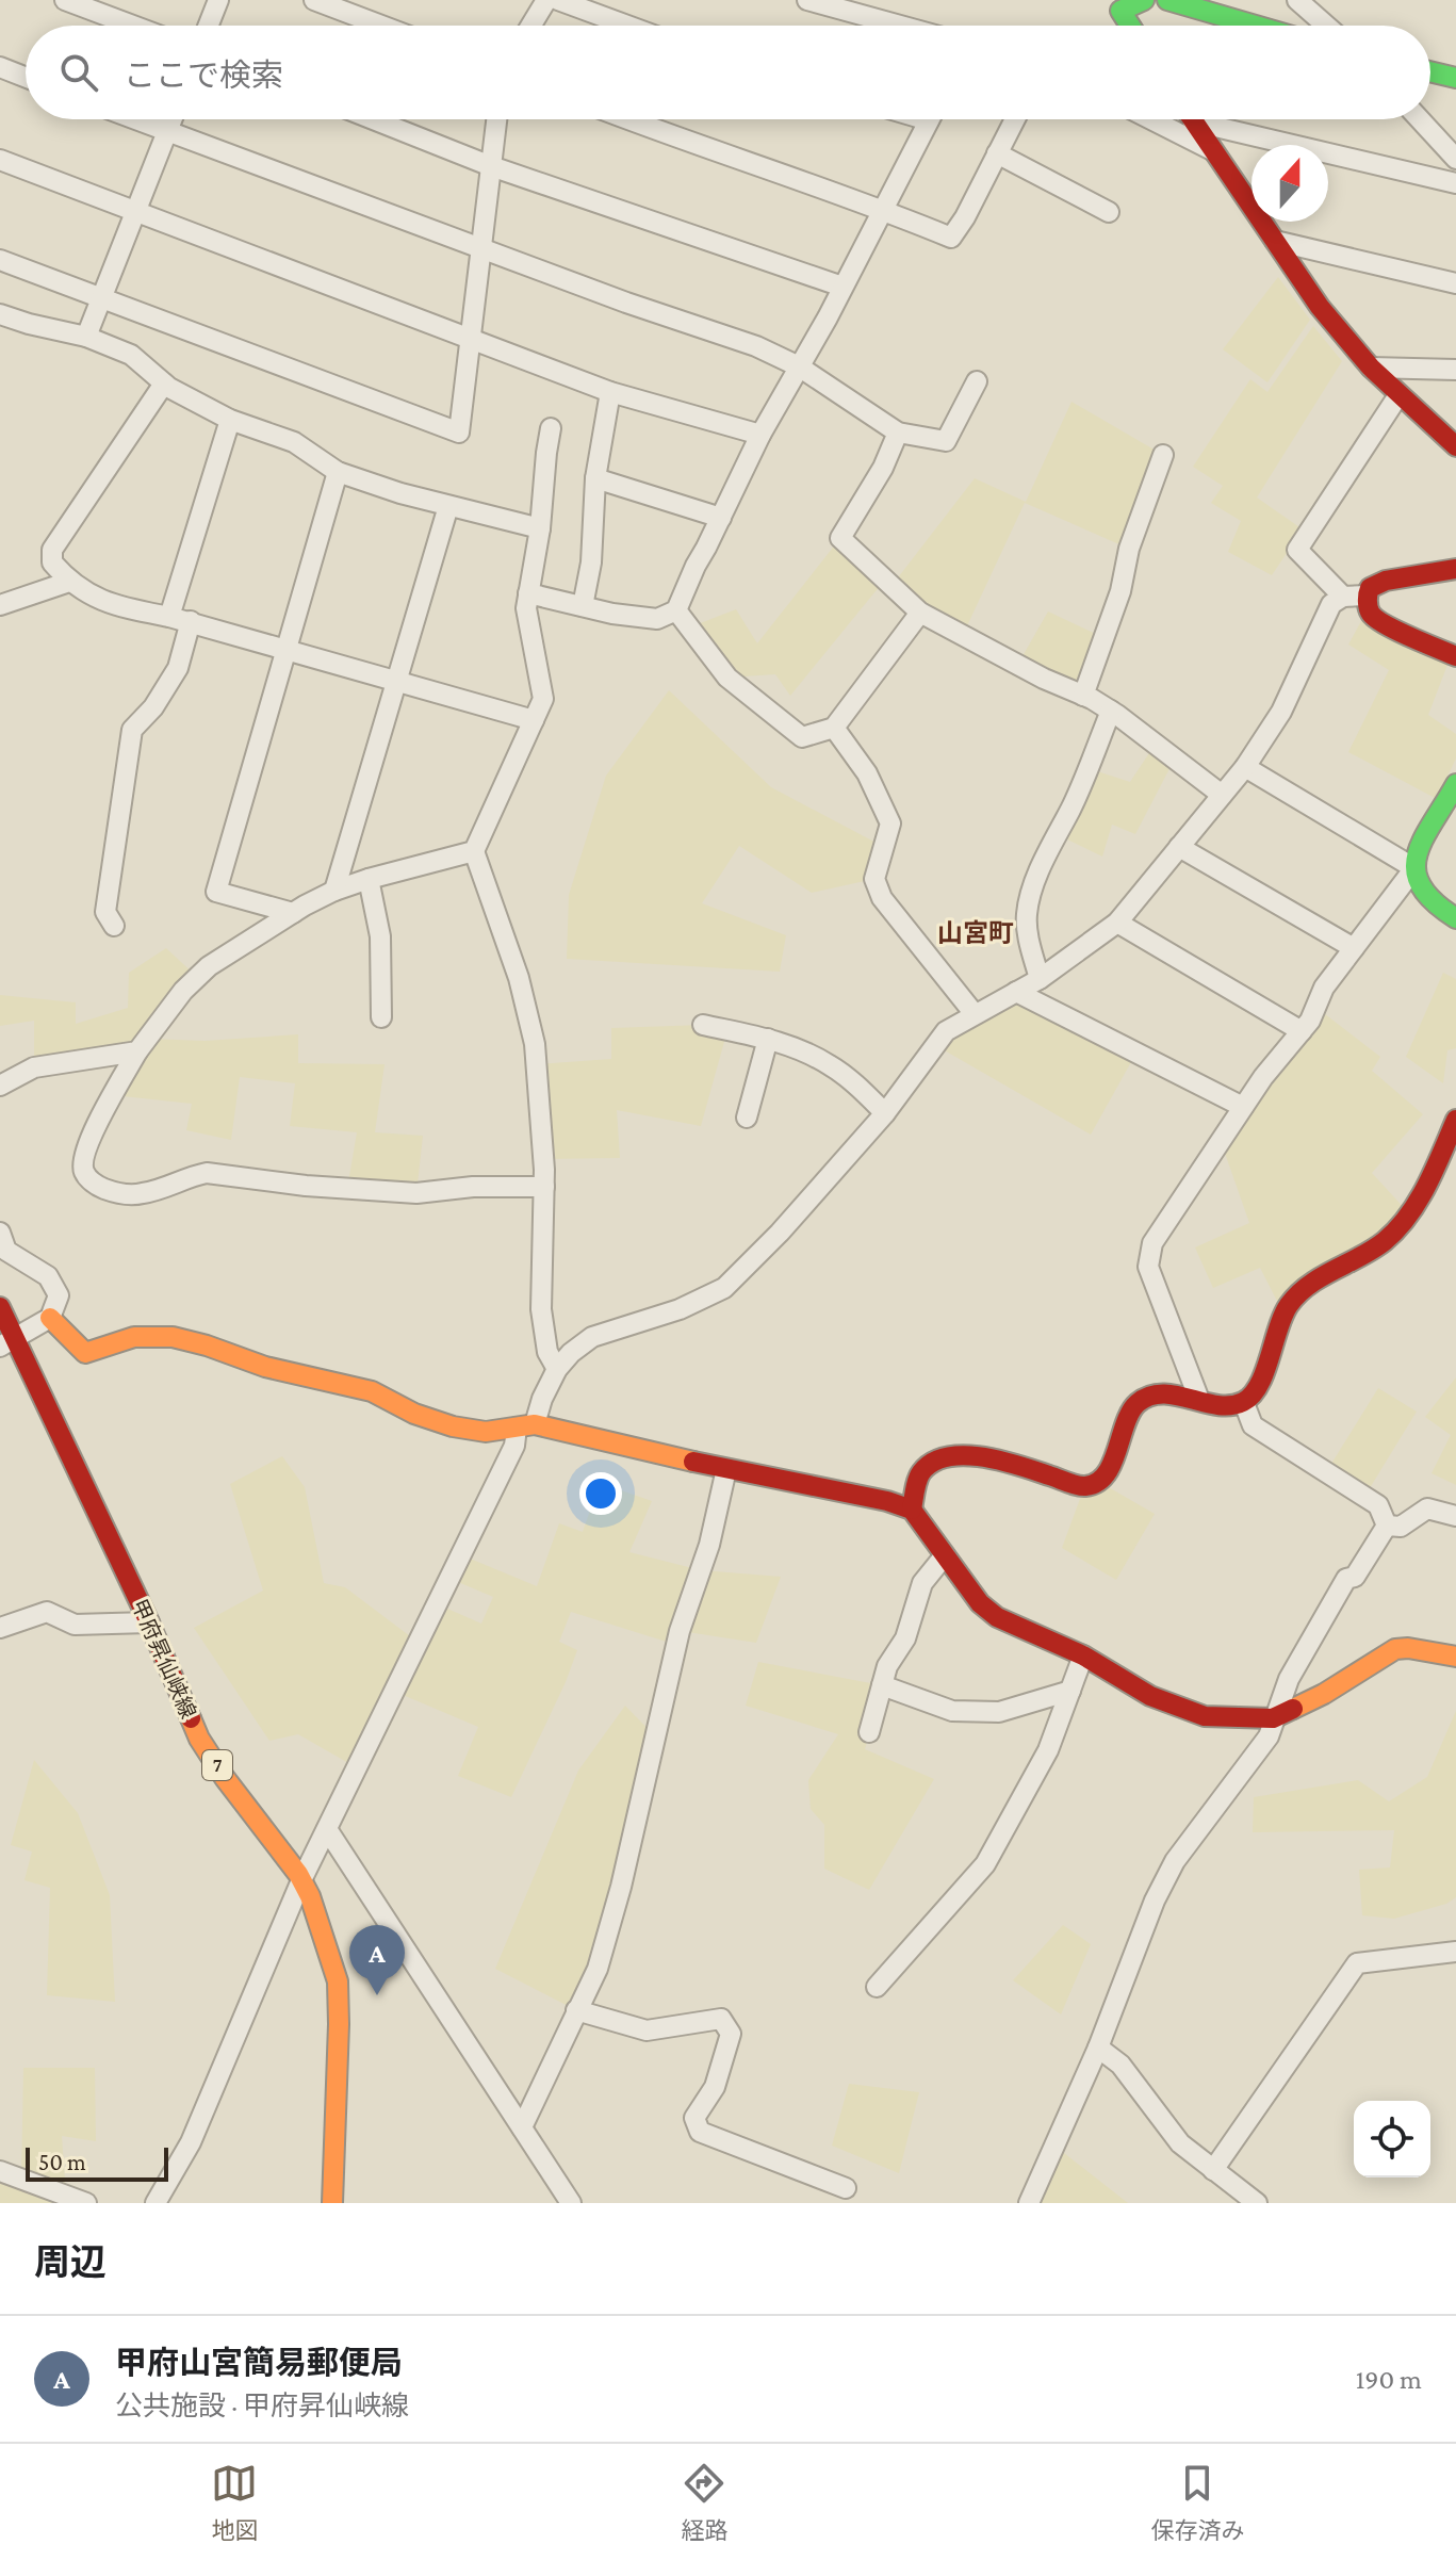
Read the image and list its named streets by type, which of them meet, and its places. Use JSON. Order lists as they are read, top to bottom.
{
  "streets": {
    "street": ["甲府昇仙峡線", "7"]
  },
  "districts": ["山宮町"],
  "scale_bar": "50 m",
  "north": "top",
  "page": {
    "search": "ここで検索",
    "pins": "A",
    "scale": "50 m",
    "heading": "周辺",
    "list": [
      {
        "mark": "A",
        "name": "甲府山宮簡易郵便局",
        "note": "公共施設 · 甲府昇仙峡線",
        "value": "190 m"
      }
    ],
    "nav": ["地図", "経路", "保存済み"]
  }
}
